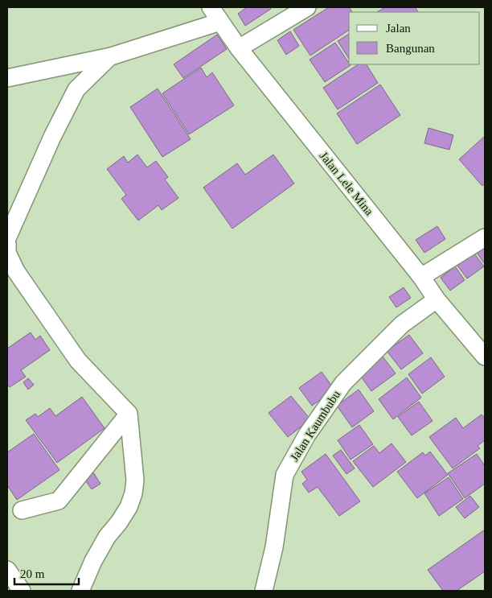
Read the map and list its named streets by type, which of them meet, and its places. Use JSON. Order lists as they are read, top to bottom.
{
  "streets": {
    "street": ["Jalan Lele Mina", "Jalan Kaumbubu"]
  },
  "crossings": [
    ["Jalan Lele Mina", "Jalan Kaumbubu"]
  ],
  "legend": ["Jalan", "Bangunan"],
  "scale_bar": "20 m"
}
